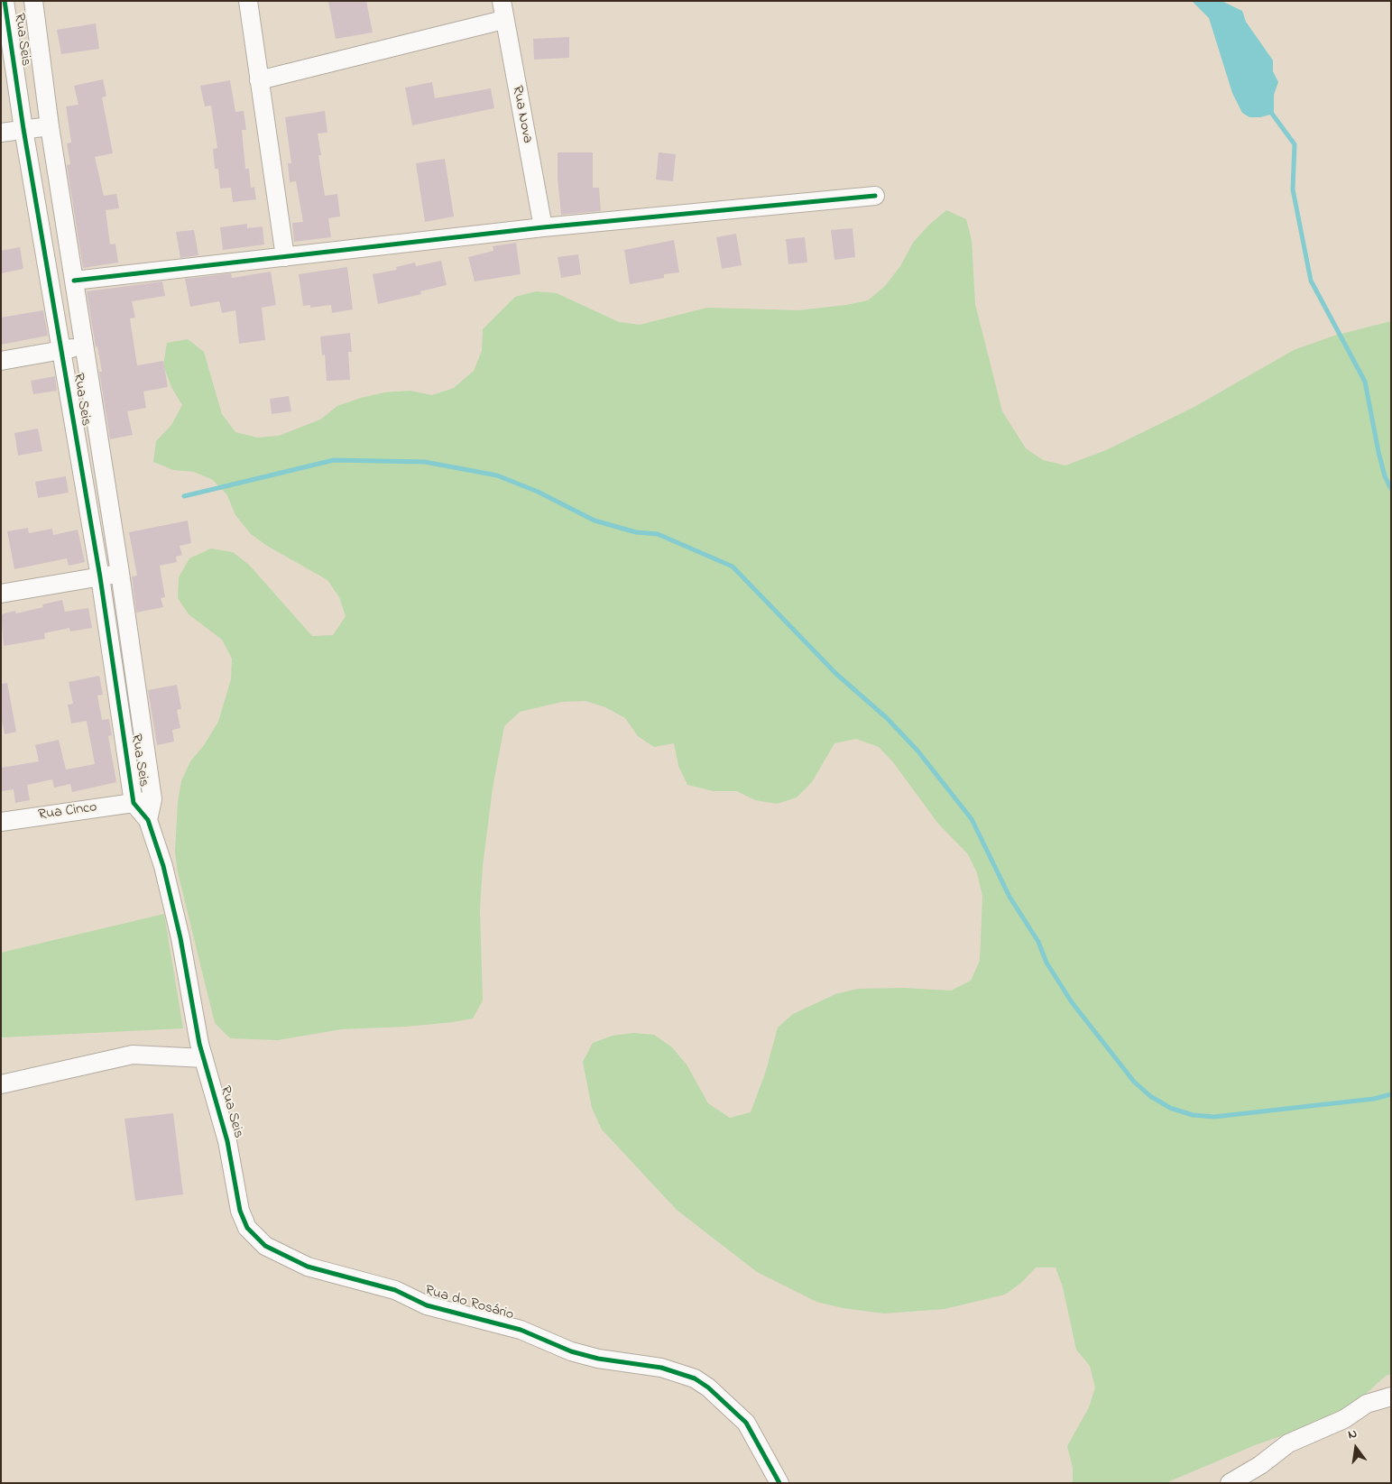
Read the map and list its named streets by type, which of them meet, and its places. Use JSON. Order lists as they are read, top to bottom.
{
  "streets": {
    "street": [
      "Rua Seis",
      "Rua Nova",
      "Rua Cinco",
      "Rua do Rosário"
    ]
  },
  "crossings": [
    ["Rua Seis", "Rua Cinco"],
    ["Rua Seis", "Rua do Rosário"]
  ],
  "north": "top"
}
